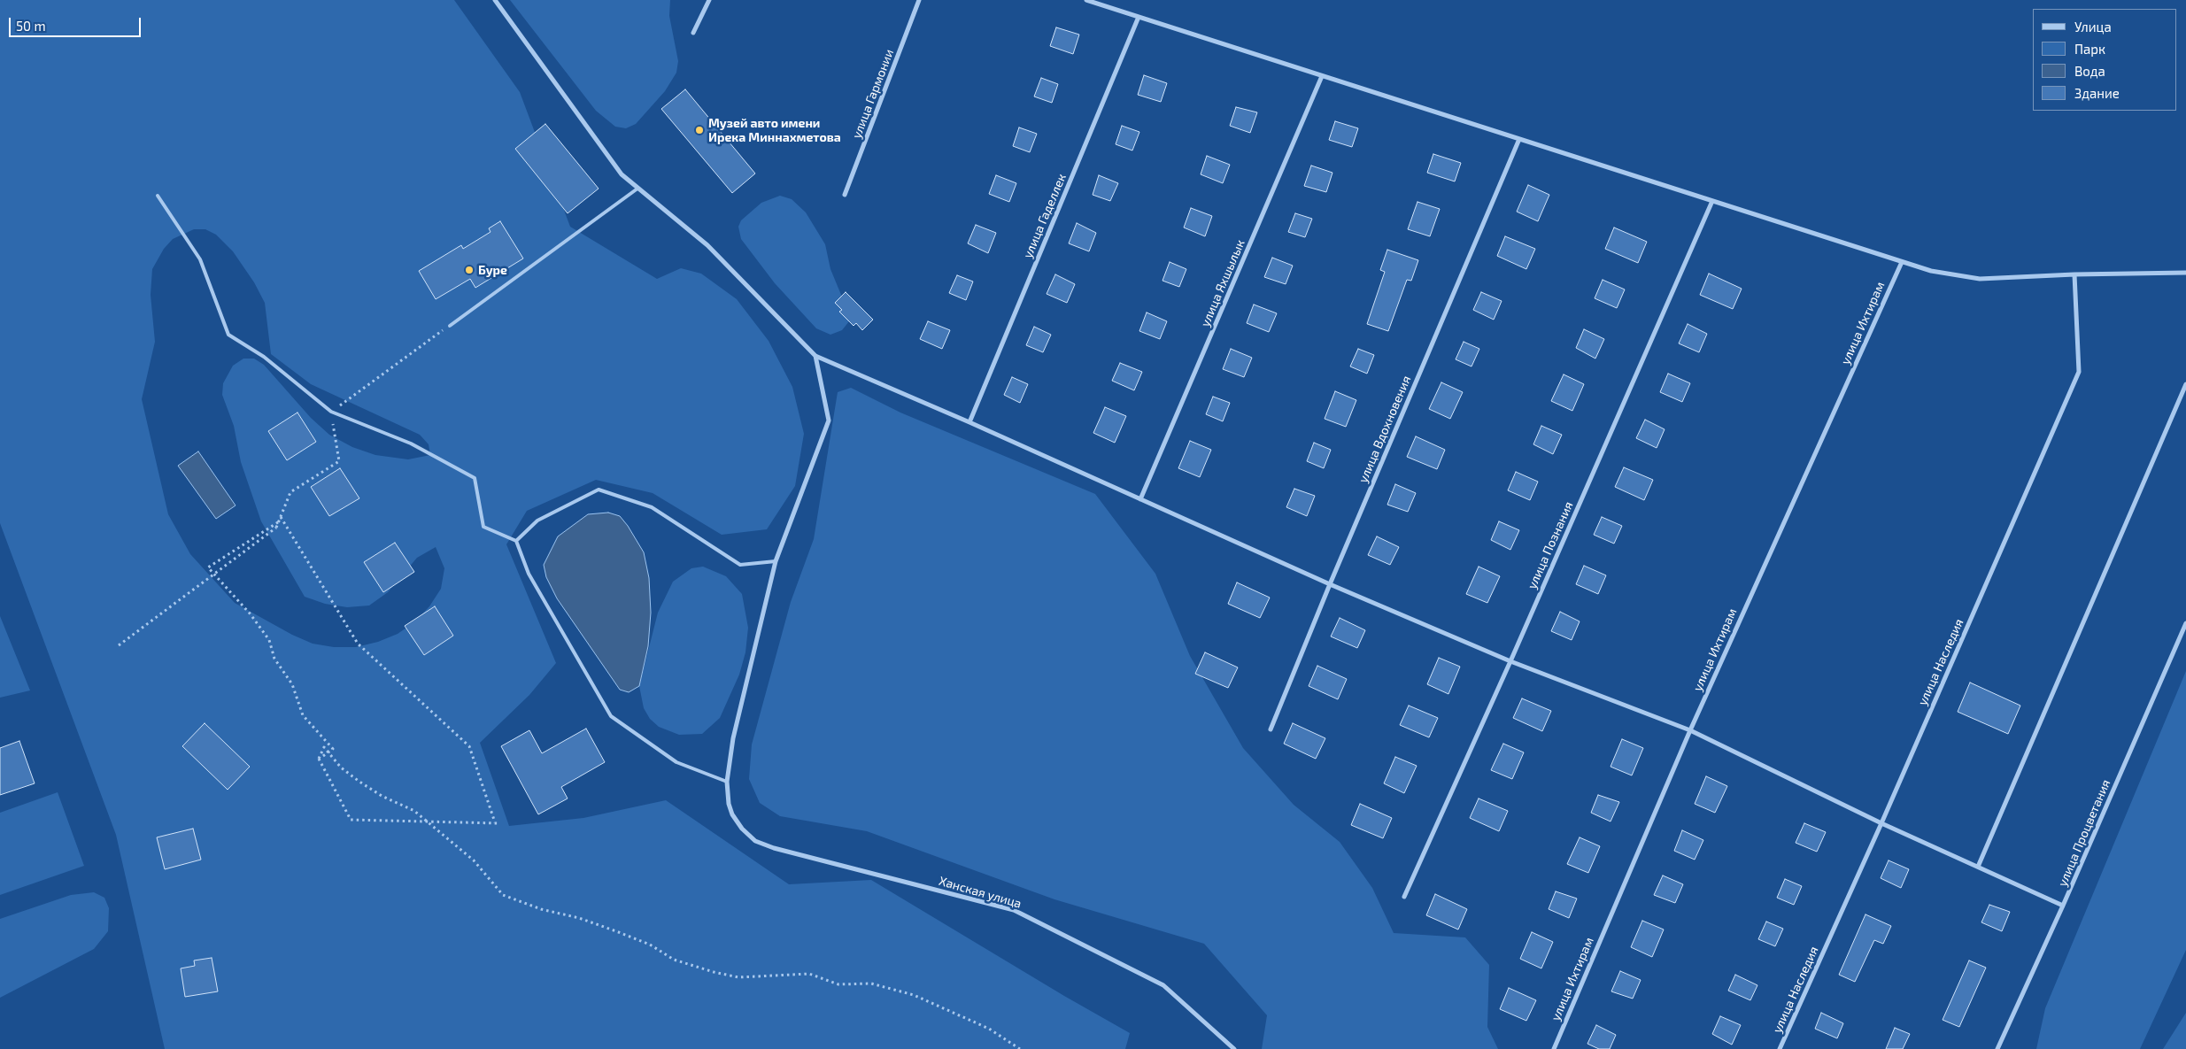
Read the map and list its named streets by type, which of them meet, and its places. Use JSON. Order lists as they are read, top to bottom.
{
  "streets": {
    "street": [
      "улица Гармонии",
      "улица Гаделлек",
      "улица Яхшылык",
      "улица Ихтирам",
      "улица Вдохновения",
      "улица Познания",
      "улица Наследия",
      "улица Процветания",
      "Ханская улица"
    ]
  },
  "places": ["Музей авто имени Ирека Миннахметова", "Буре"],
  "legend": [
    "Улица",
    "Парк",
    "Вода",
    "Здание"
  ],
  "scale_bar": "50 m"
}
